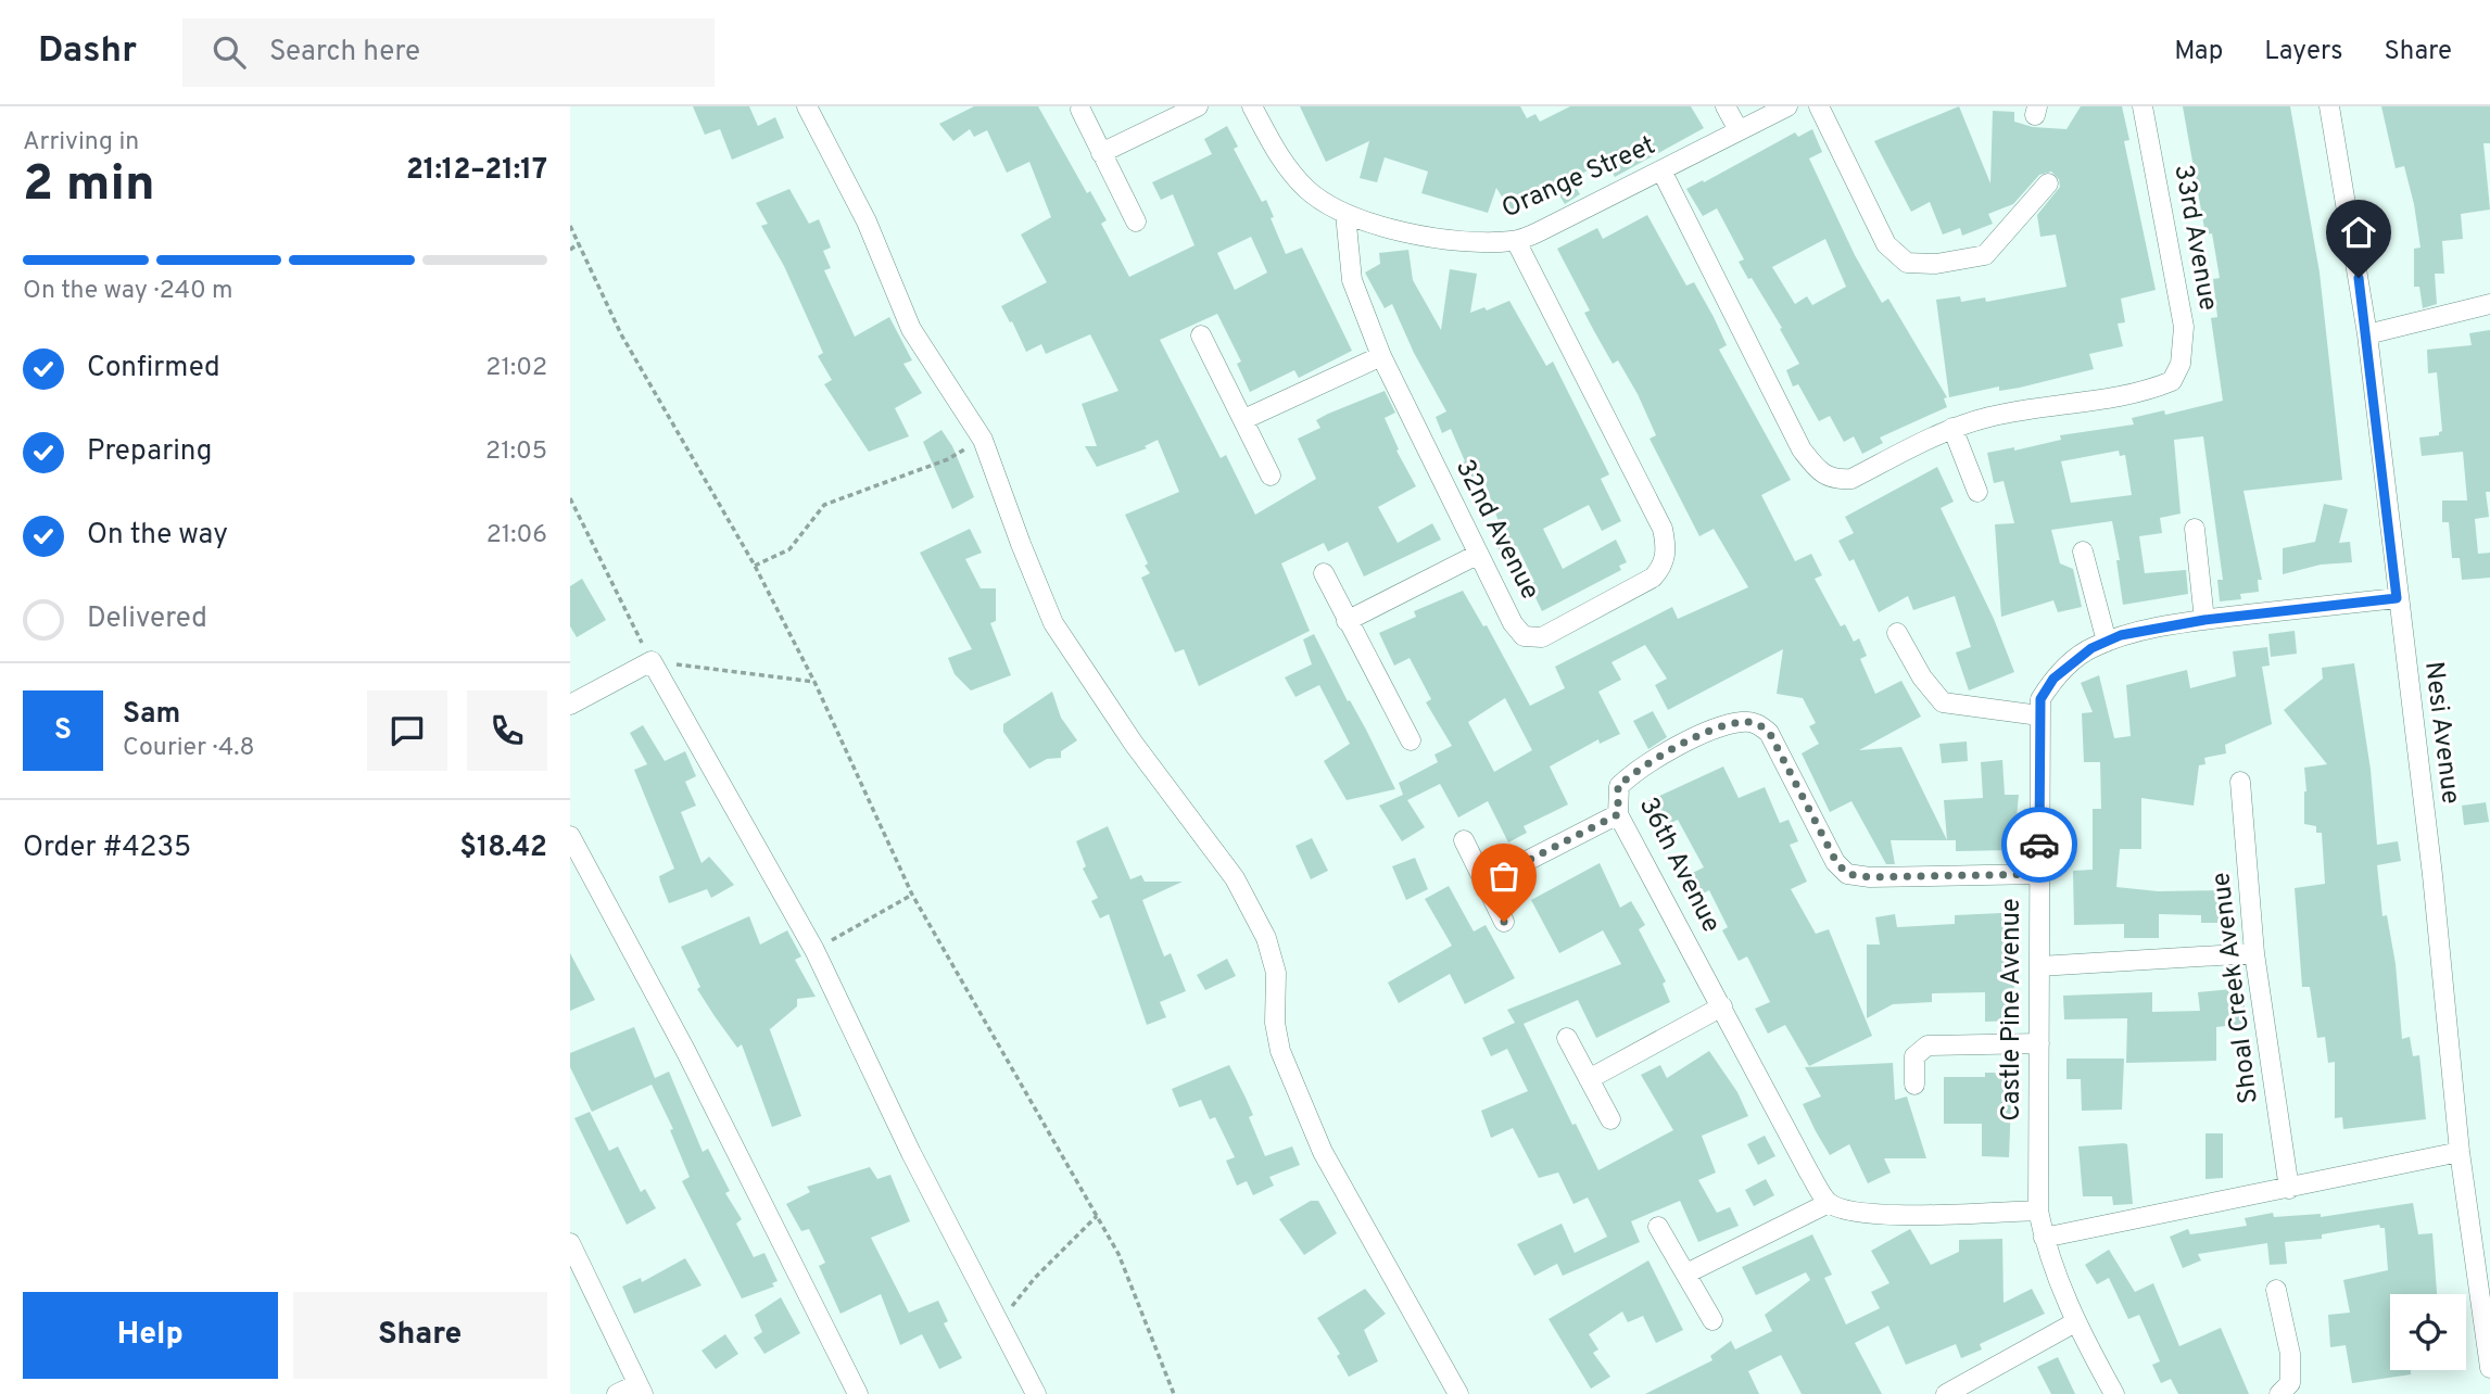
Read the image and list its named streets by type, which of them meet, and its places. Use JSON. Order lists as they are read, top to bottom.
{
  "streets": {
    "street": [
      "Orange Street",
      "33rd Avenue",
      "32nd Avenue",
      "Nesi Avenue",
      "36th Avenue",
      "Shoal Creek Avenue",
      "Castle Pine Avenue"
    ]
  },
  "crossings": [
    ["Orange Street", "33rd Avenue"],
    ["Orange Street", "32nd Avenue"],
    ["Nesi Avenue", "Castle Pine Avenue"],
    ["36th Avenue", "Castle Pine Avenue"]
  ],
  "page": {
    "header": "Dashr",
    "search": "Search here",
    "nav": ["Map", "Layers", "Share"],
    "heading": ["2 min", "Arriving in", "21:12–21:17"],
    "panel": [
      "Sam",
      "Courier · 4.8",
      "Order #4235",
      "$18.42"
    ],
    "bar": "On the way · 240 m",
    "list": [
      ["Confirmed", "21:02"],
      ["Preparing", "21:05"],
      ["On the way", "21:06"],
      "Delivered"
    ],
    "round": "S",
    "buttons": ["Help", "Share"]
  }
}
